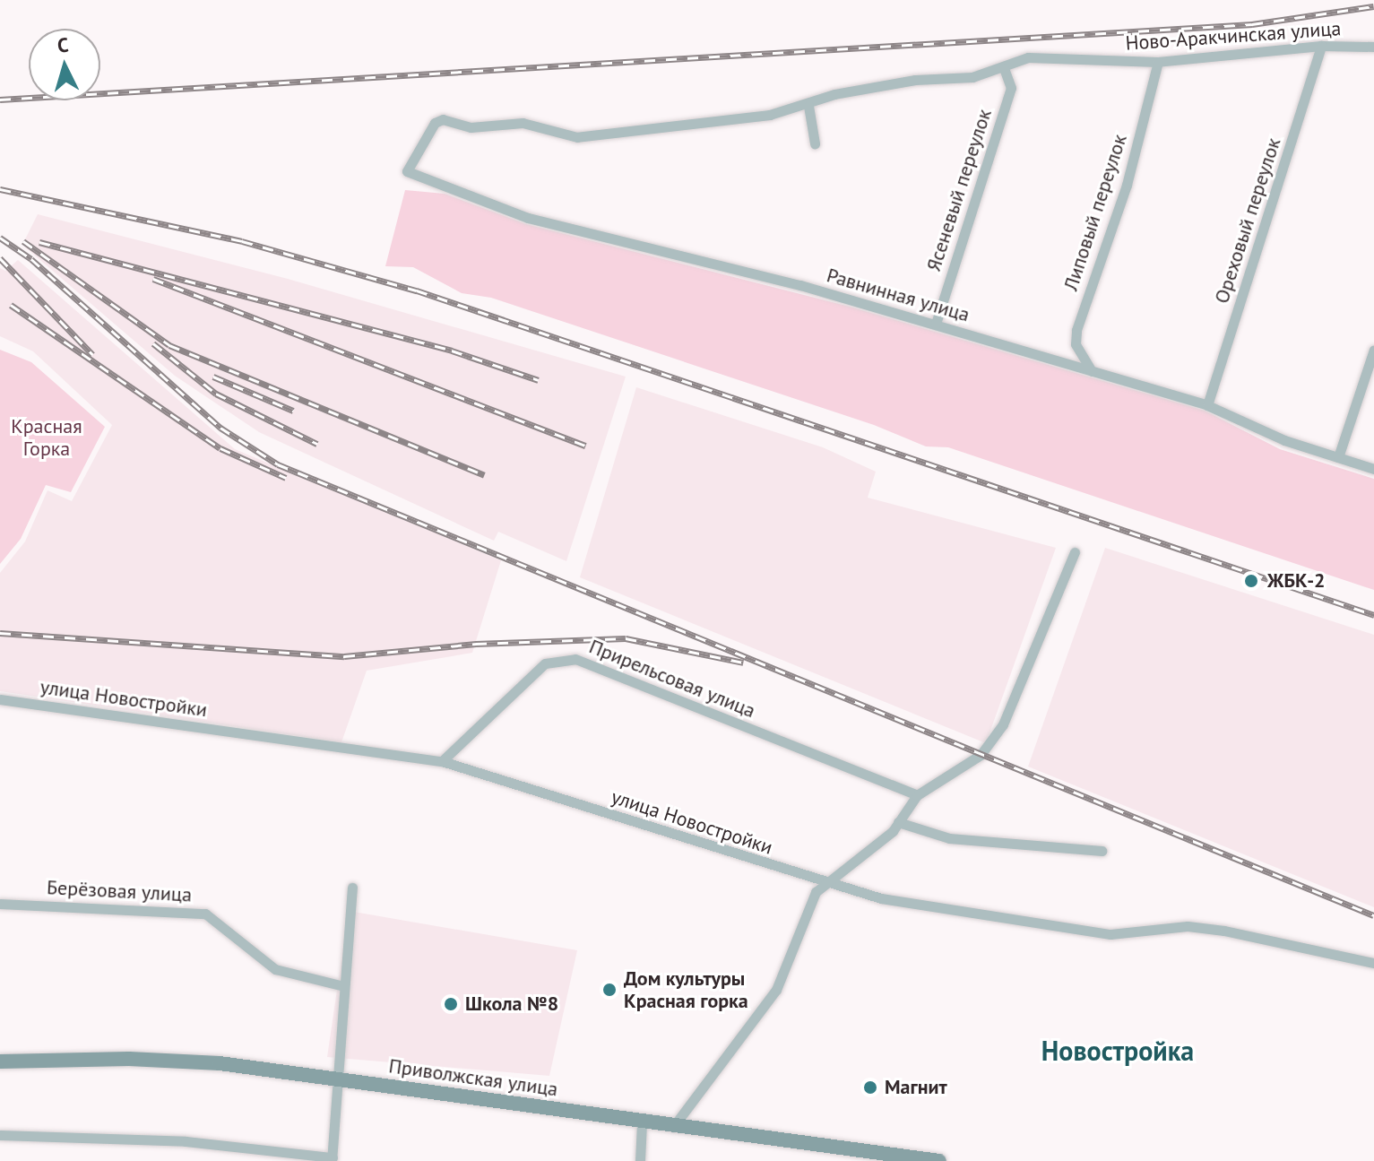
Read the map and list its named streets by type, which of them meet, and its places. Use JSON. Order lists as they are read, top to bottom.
{
  "streets": {
    "main road": ["Приволжская улица"],
    "street": [
      "Ново-Аракчинская улица",
      "Ясеневый переулок",
      "Липовый переулок",
      "Ореховый переулок",
      "Равнинная улица",
      "Прирельсовая улица",
      "улица Новостройки",
      "Берёзовая улица"
    ]
  },
  "crossings": [
    ["Ново-Аракчинская улица", "Ясеневый переулок"],
    ["Ново-Аракчинская улица", "Липовый переулок"],
    ["Ново-Аракчинская улица", "Ореховый переулок"],
    ["Ново-Аракчинская улица", "Равнинная улица"],
    ["Ясеневый переулок", "Равнинная улица"],
    ["Липовый переулок", "Равнинная улица"],
    ["Ореховый переулок", "Равнинная улица"],
    ["Прирельсовая улица", "улица Новостройки"]
  ],
  "districts": ["Новостройка"],
  "parks": ["Красная Горка"],
  "places": [
    "ЖБК-2",
    "Дом культуры Красная горка",
    "Школа №8",
    "Магнит"
  ],
  "north": "top"
}
